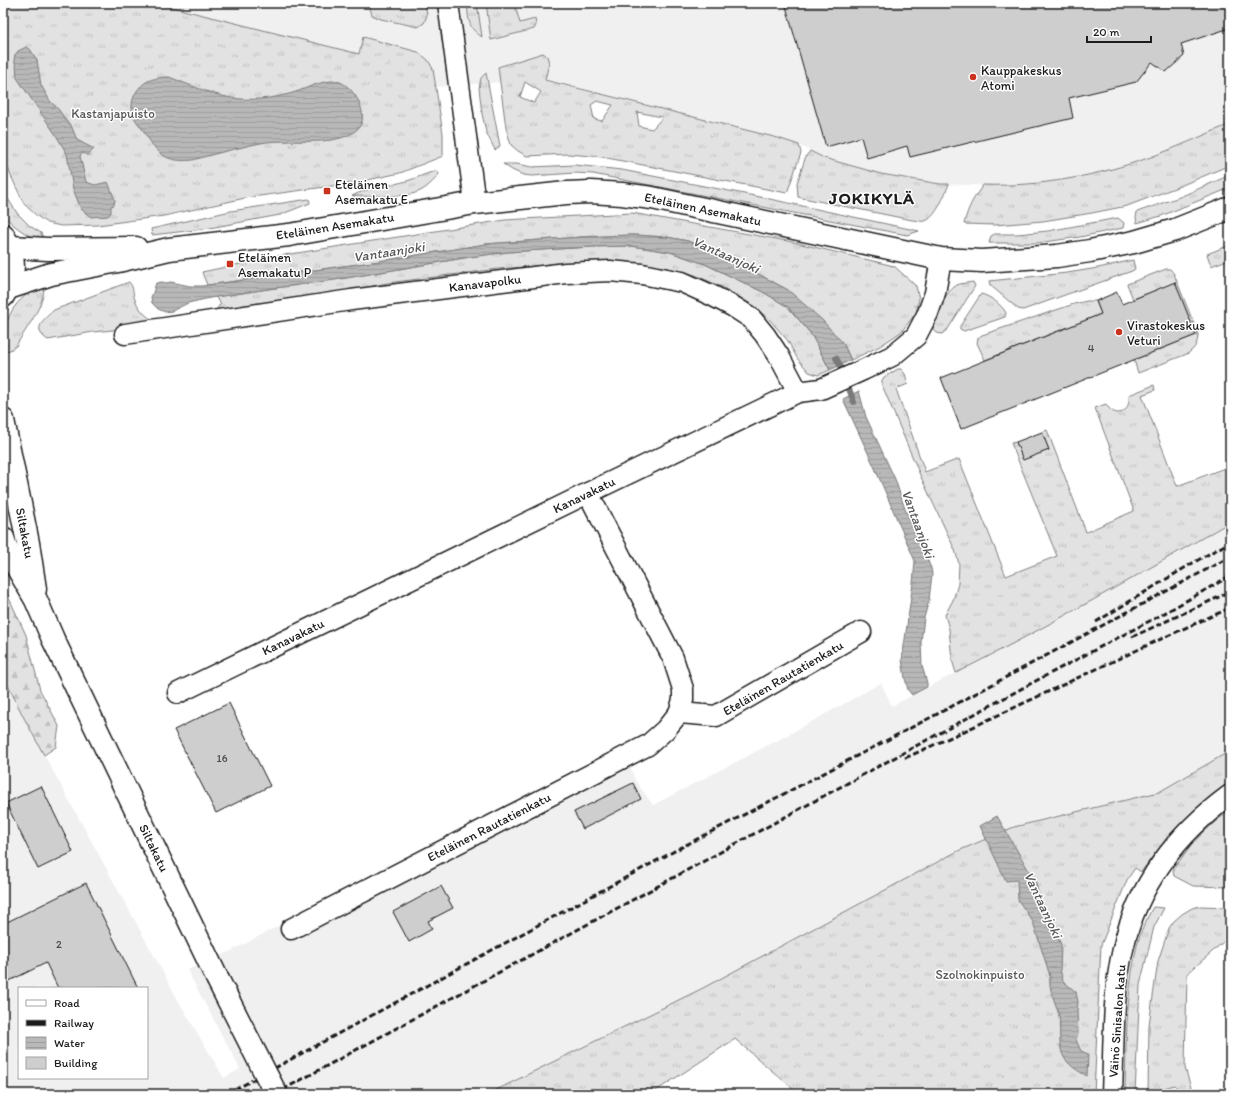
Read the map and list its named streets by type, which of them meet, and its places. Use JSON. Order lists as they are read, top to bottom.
{
  "streets": {
    "street": [
      "Eteläinen Asemakatu",
      "Kanavapolku",
      "Kanavakatu",
      "Siltakatu",
      "Eteläinen Rautatienkatu",
      "Väinö Sinisalon katu"
    ]
  },
  "crossings": [
    ["Eteläinen Asemakatu", "Kanavakatu"],
    ["Kanavapolku", "Kanavakatu"],
    ["Kanavakatu", "Eteläinen Rautatienkatu"]
  ],
  "districts": ["JOKIKYLÄ"],
  "water": ["Vantaanjoki"],
  "parks": ["Kastanjapuisto", "Szolnokinpuisto"],
  "places": {
    "other": ["Kauppakeskus Atomi", "Virastokeskus Veturi"],
    "transit": ["Eteläinen Asemakatu E", "Eteläinen Asemakatu P"]
  },
  "house_numbers": ["4", "16", "2"],
  "legend": [
    "Road",
    "Railway",
    "Water",
    "Building"
  ],
  "scale_bar": "20 m"
}
